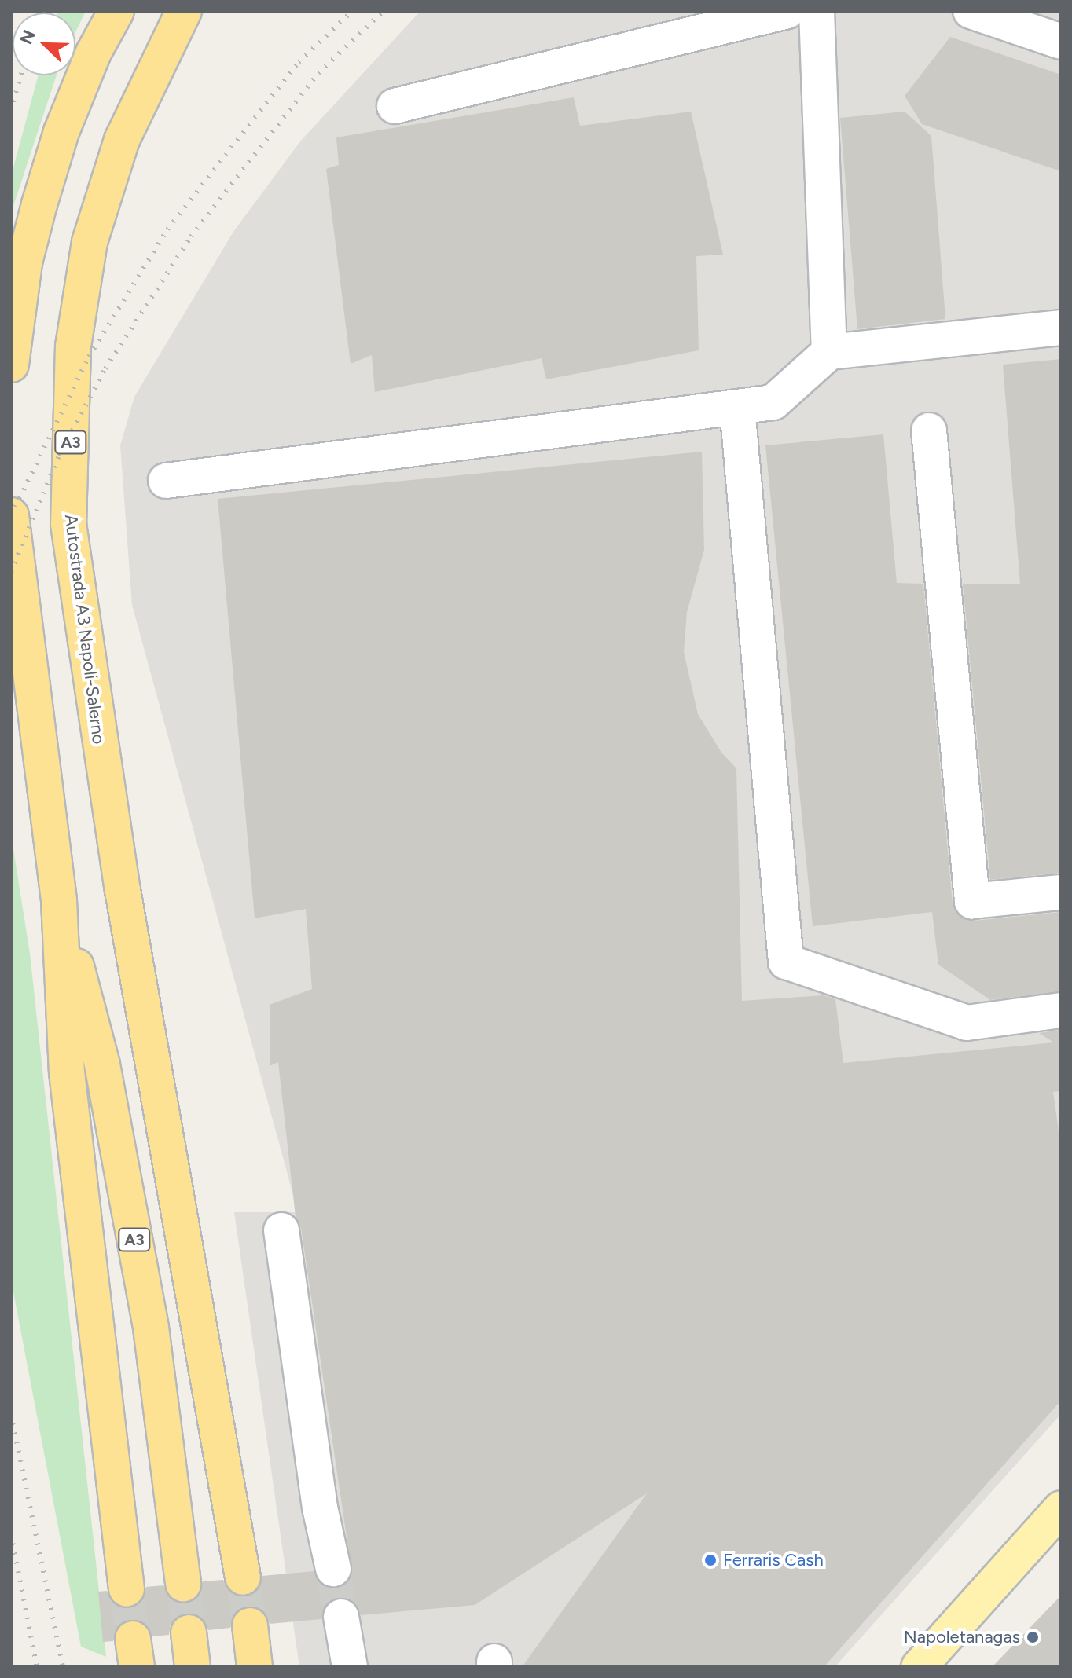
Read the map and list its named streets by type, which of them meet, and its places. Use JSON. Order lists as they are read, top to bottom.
{
  "streets": {
    "highway": ["A3", "Autostrada A3 Napoli-Salerno"]
  },
  "places": ["Ferraris Cash", "Napoletanagas"],
  "north": "top left"
}
